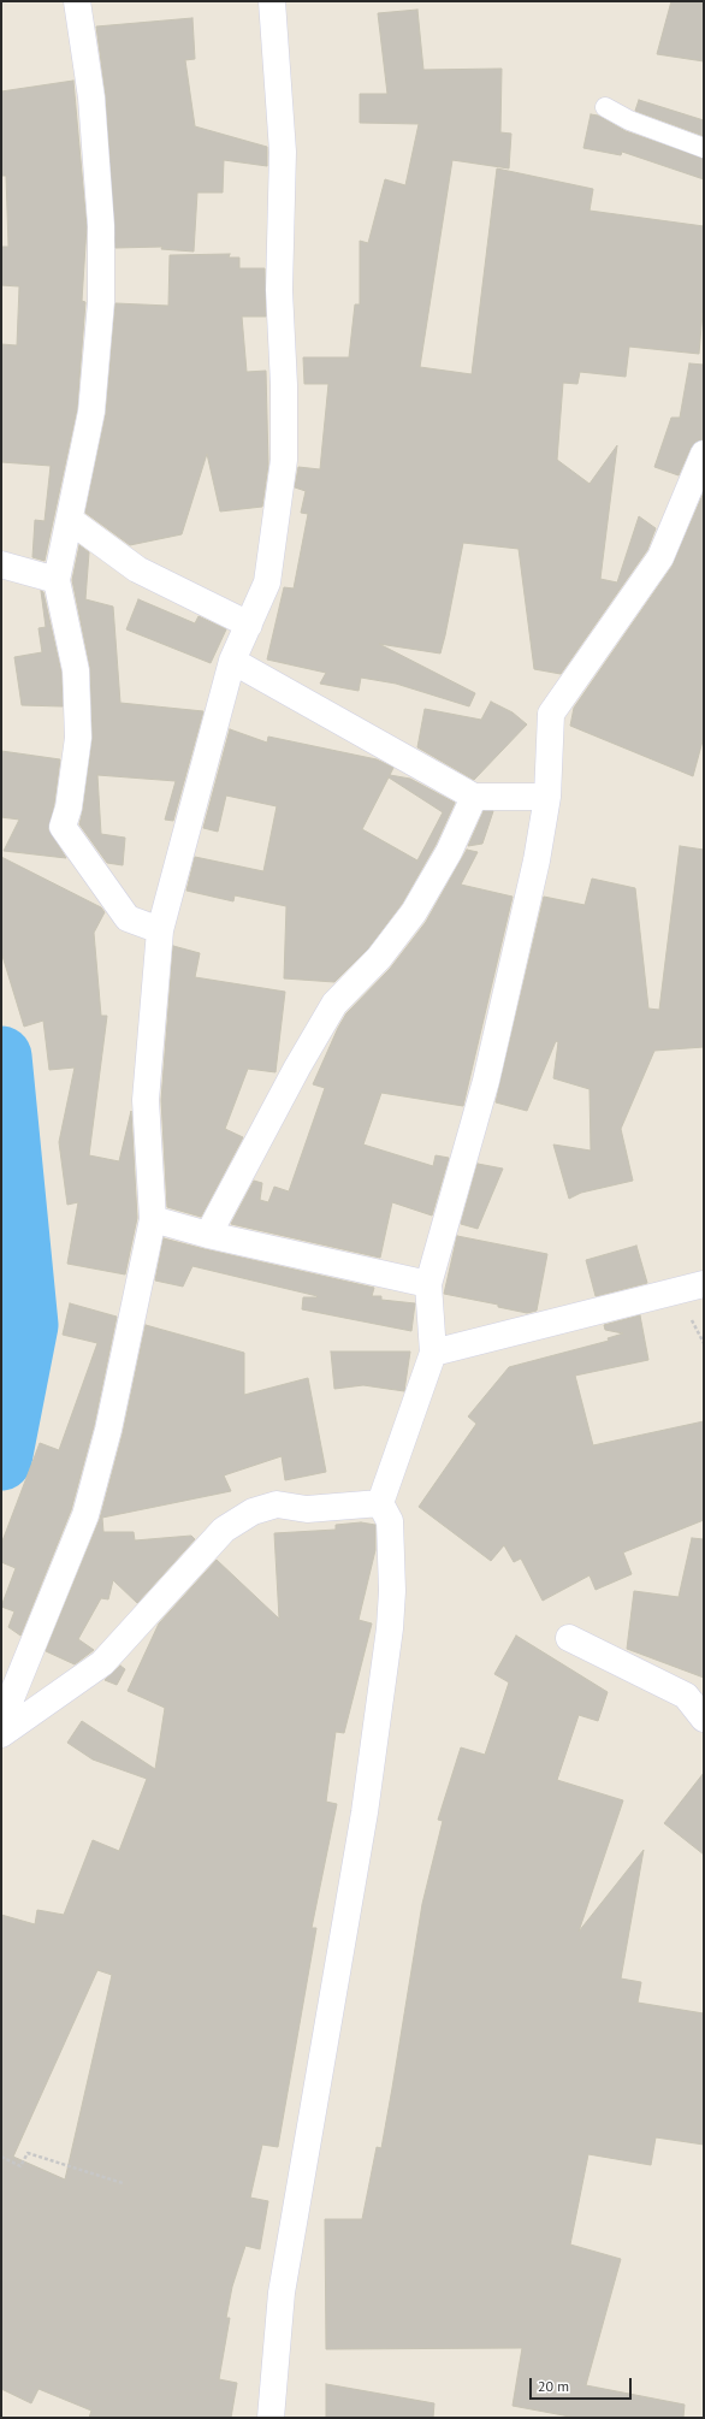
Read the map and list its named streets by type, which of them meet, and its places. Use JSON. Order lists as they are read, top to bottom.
{
  "scale_bar": "20 m"
}
